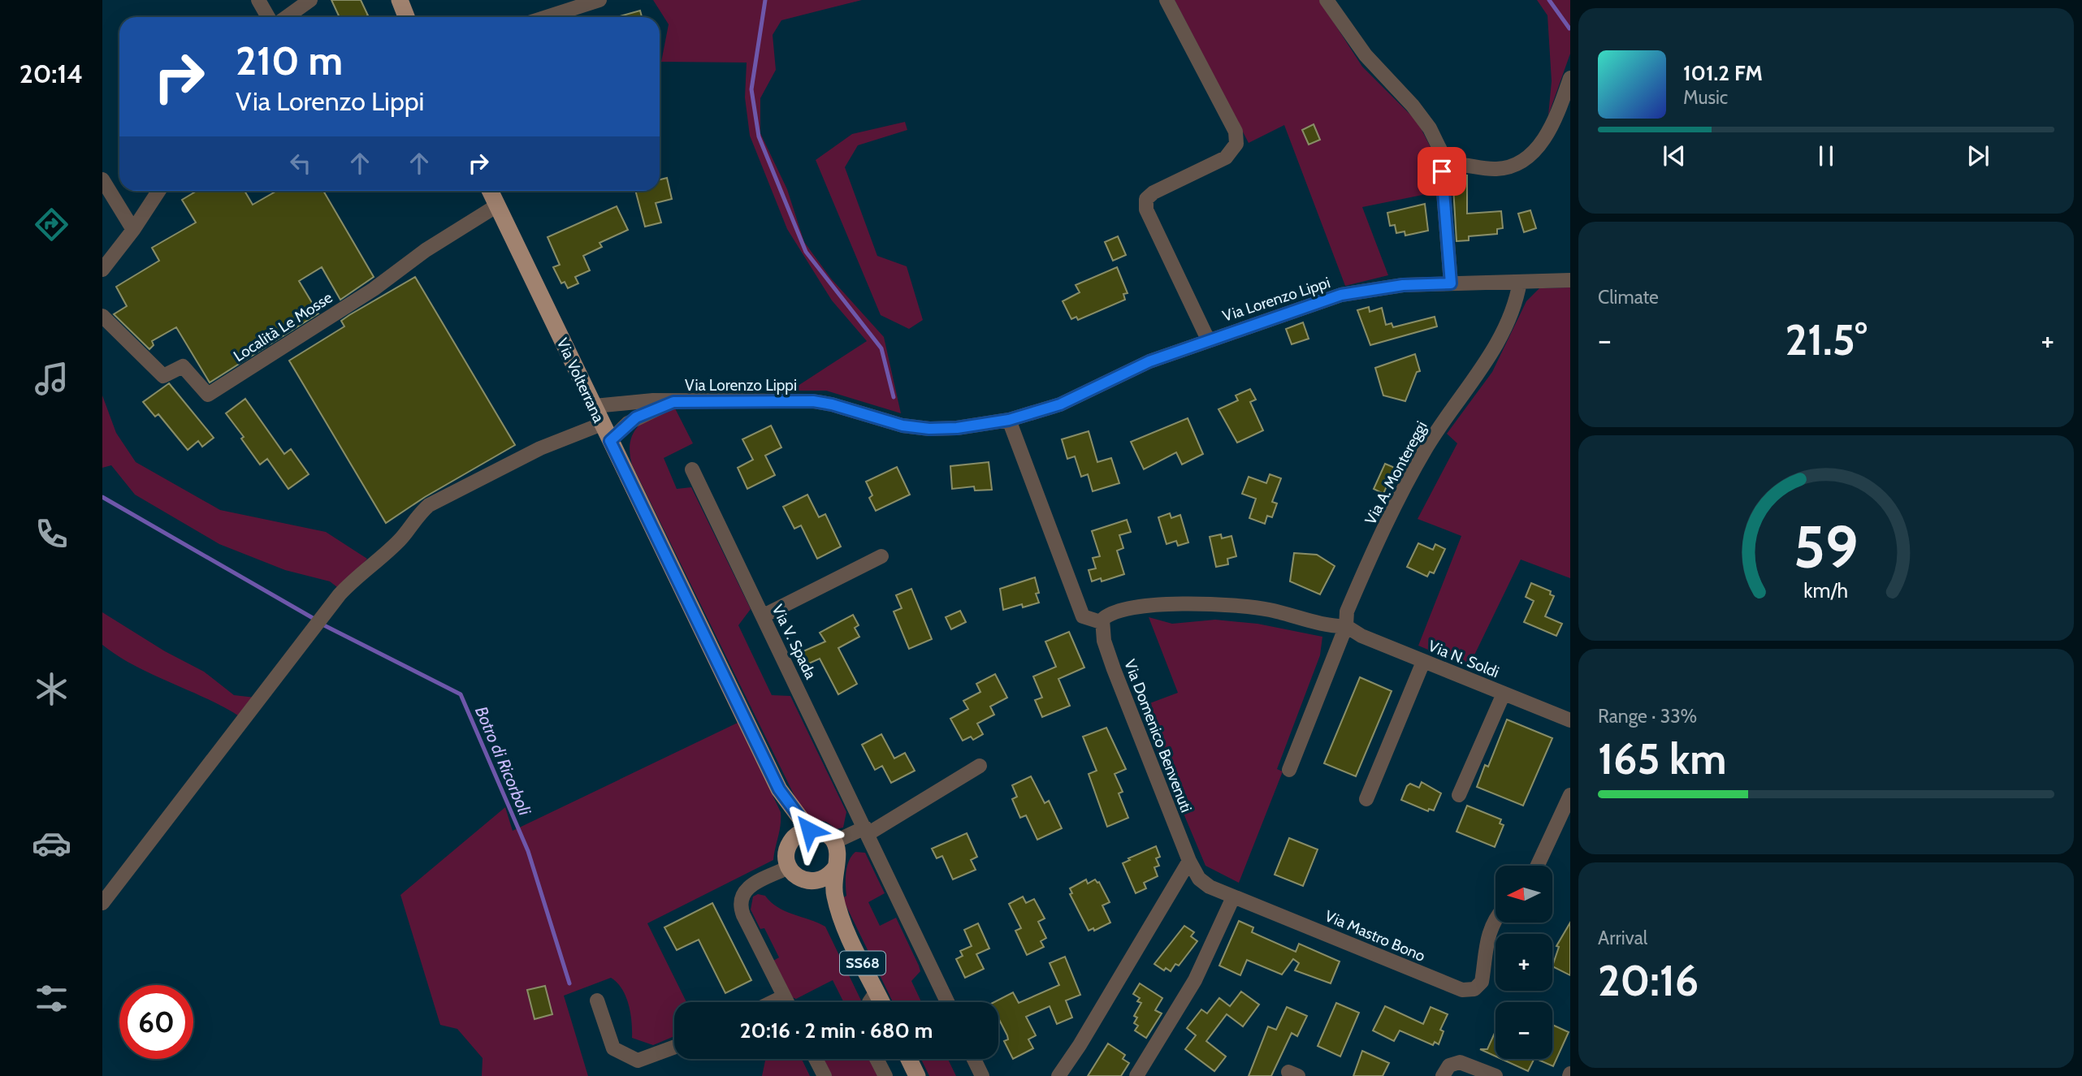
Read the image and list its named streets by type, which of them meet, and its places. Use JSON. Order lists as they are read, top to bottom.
{
  "streets": {
    "main road": ["Via Volterrana", "SS68"],
    "street": [
      "Via Lorenzo Lippi",
      "Località Le Mosse",
      "Via A. Montereggi",
      "Via V. Spada",
      "Via N. Soldi",
      "Via Domenico Benvenuti",
      "Via Mastro Bono"
    ]
  },
  "crossings": [
    ["Via Lorenzo Lippi", "Via Volterrana"],
    ["Via Lorenzo Lippi", "Via A. Montereggi"],
    ["Località Le Mosse", "Via Volterrana"],
    ["Via Volterrana", "SS68"],
    ["Via A. Montereggi", "Via N. Soldi"],
    ["Via Domenico Benvenuti", "Via Mastro Bono"]
  ],
  "water": ["Botro di Ricorboli"],
  "north": "left",
  "page": {
    "tabs": "20:14",
    "turn": ["210 m", "Via Lorenzo Lippi"],
    "song": ["101.2 FM", "Music"],
    "tile": [
      "Climate",
      ["Range · 33%", "165 km"],
      ["Arrival", "20:16"]
    ],
    "heat": ["−", "21.5°", "+"],
    "map_buttons": ["+", "−"],
    "limit": "60",
    "trip": "20:16 · 2 min · 680 m",
    "gauge": ["59", "km/h"]
  }
}
